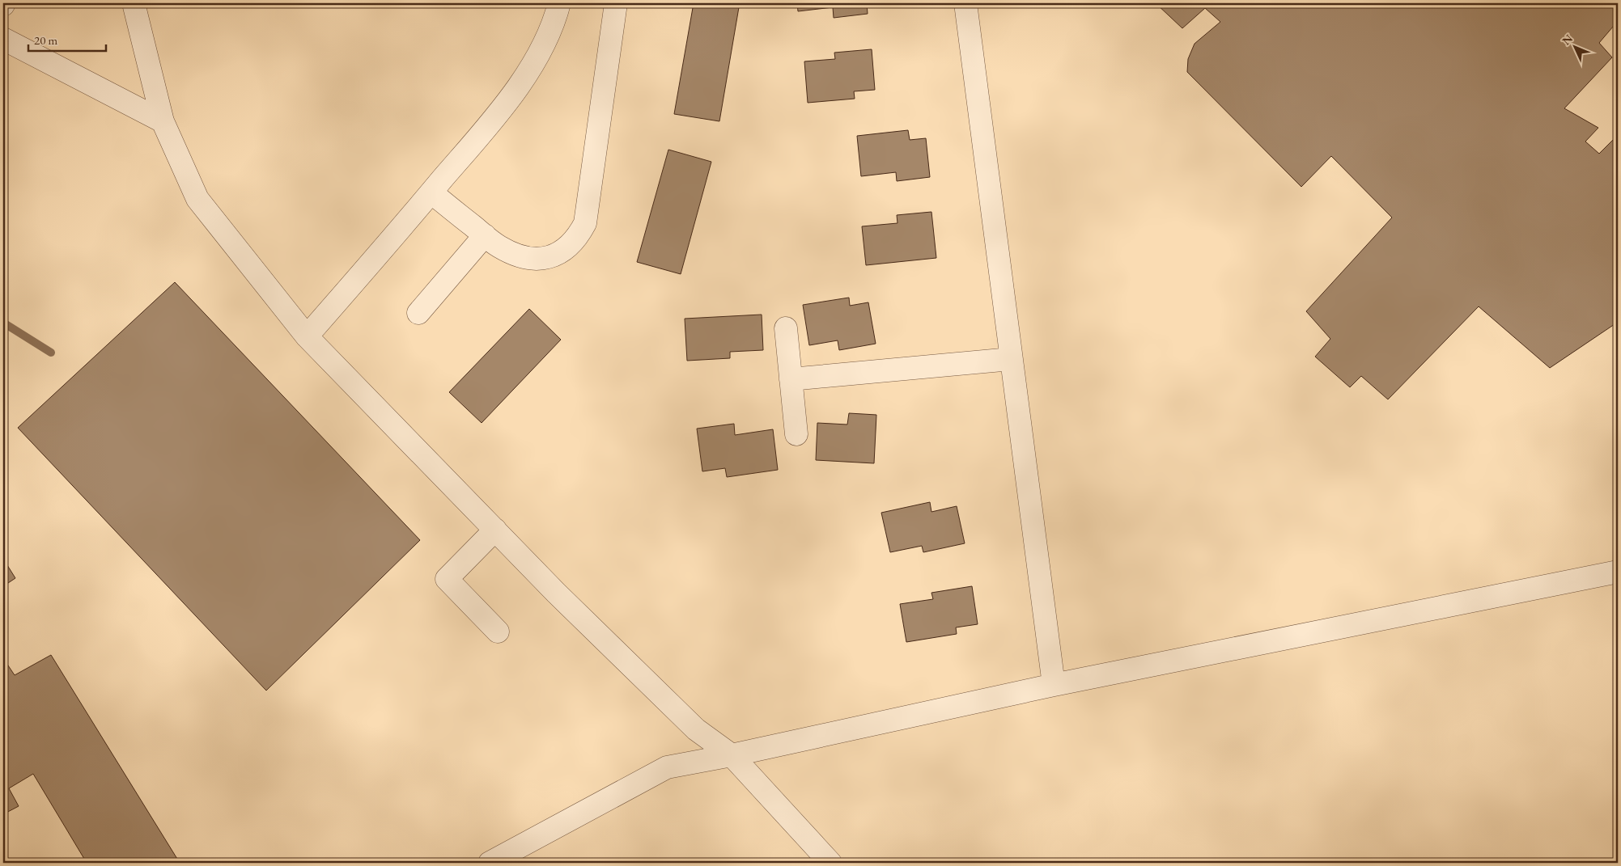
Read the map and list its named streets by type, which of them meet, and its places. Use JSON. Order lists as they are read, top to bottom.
{
  "scale_bar": "20 m",
  "north": "top left"
}
